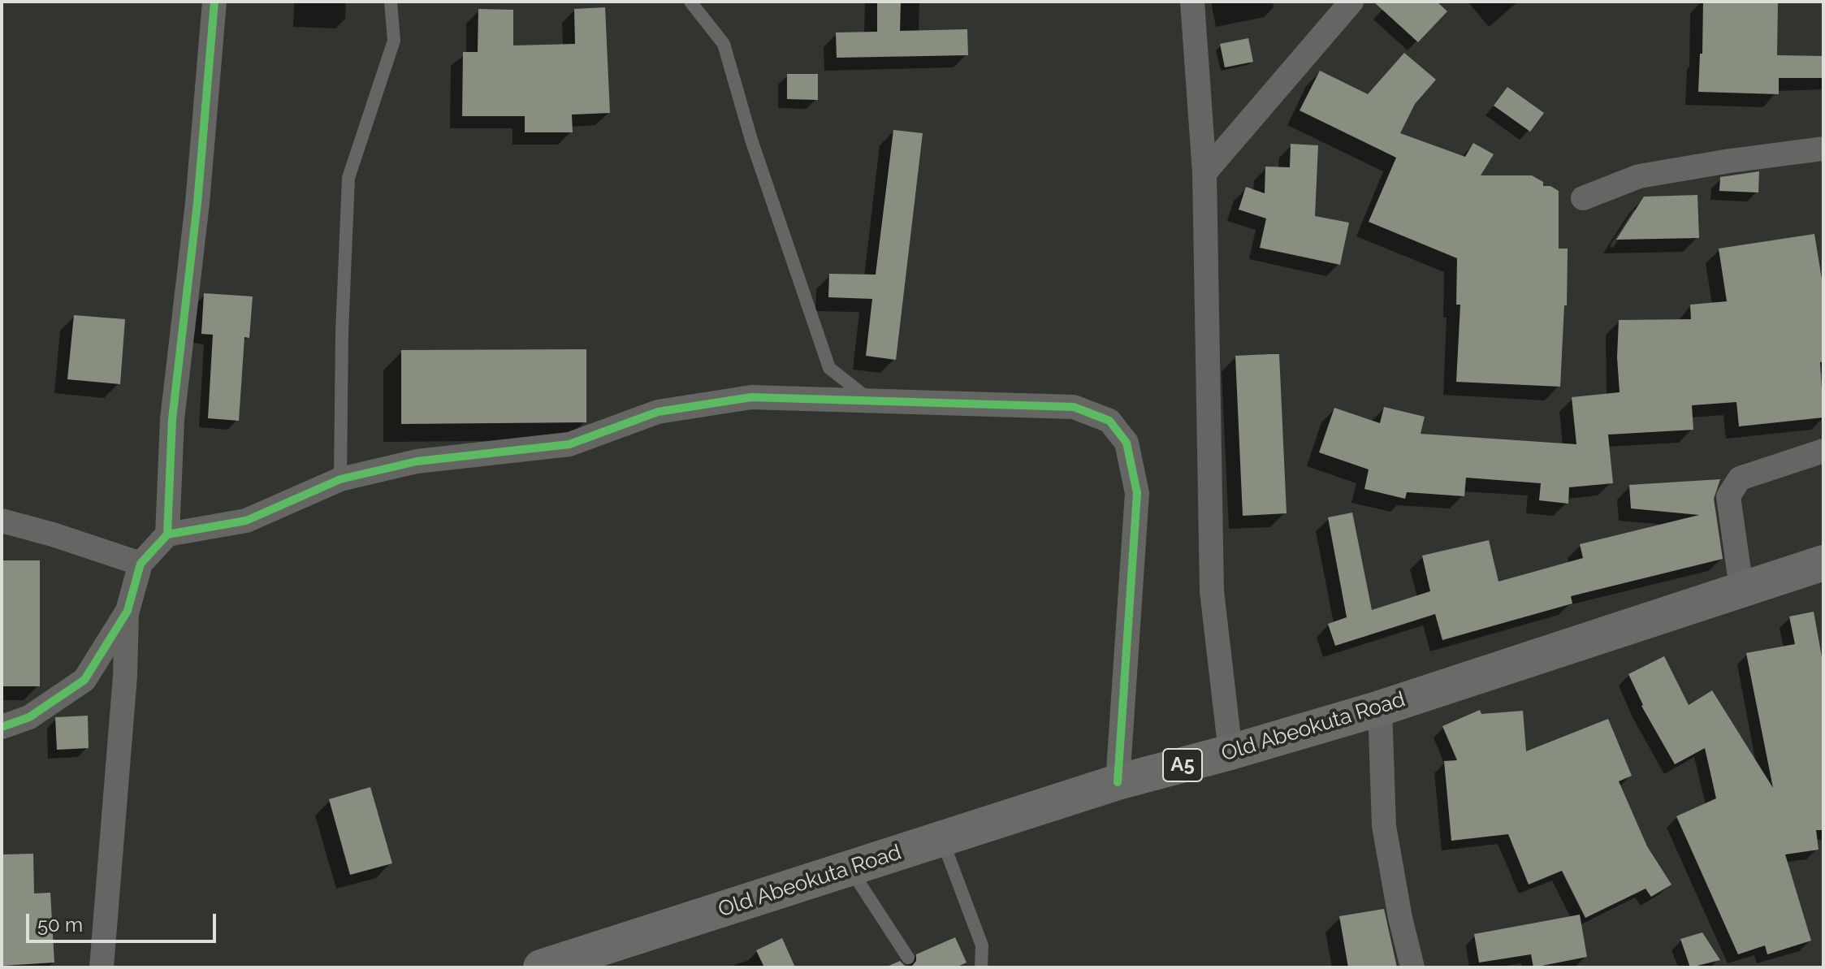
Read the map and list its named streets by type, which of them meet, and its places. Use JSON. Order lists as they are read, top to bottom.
{
  "streets": {
    "highway": ["Old Abeokuta Road", "A5"]
  },
  "scale_bar": "50 m"
}
